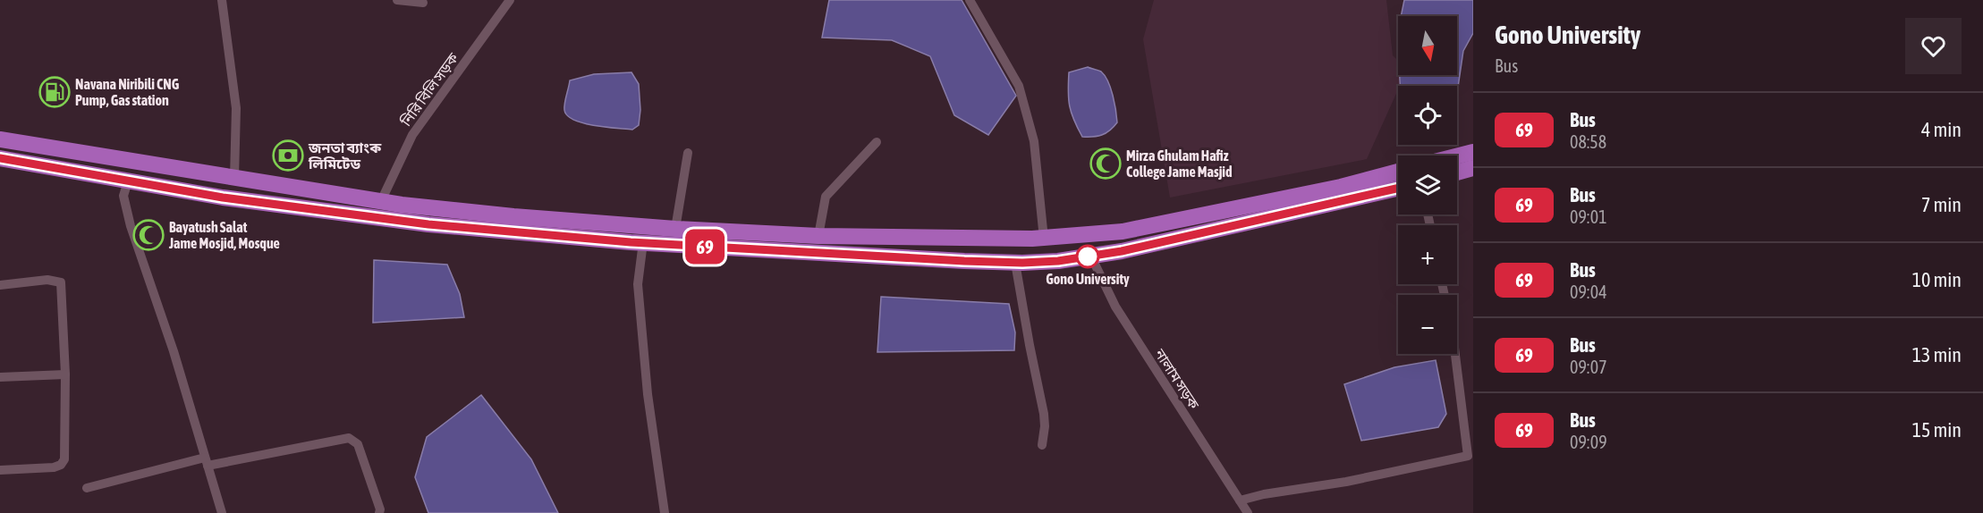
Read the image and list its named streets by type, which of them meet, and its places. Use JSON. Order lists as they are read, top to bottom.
{
  "streets": {
    "street": ["নিরি বিলি সড়ক", "নালাম সড়ক"]
  },
  "places": {
    "fuel station": ["Navana Niribili CNG Pump, Gas station"],
    "bank": ["জনতা ব্যাংক লিমিটেড"],
    "mosque": ["Mirza Ghulam Hafiz College Jame Masjid", "Bayatush Salat Jame Mosjid, Mosque"],
    "other": ["Gono University"]
  },
  "lines": ["bus line 69"],
  "north": "bottom",
  "page": {
    "on_map": "69",
    "heading": ["Gono University", "Bus"],
    "map_buttons": ["+", "−"],
    "list": [
      {
        "mark": "69",
        "name": "Bus",
        "note": "08:58",
        "value": "4 min"
      },
      {
        "mark": "69",
        "name": "Bus",
        "note": "09:01",
        "value": "7 min"
      },
      {
        "mark": "69",
        "name": "Bus",
        "note": "09:04",
        "value": "10 min"
      },
      {
        "mark": "69",
        "name": "Bus",
        "note": "09:07",
        "value": "13 min"
      },
      {
        "mark": "69",
        "name": "Bus",
        "note": "09:09",
        "value": "15 min"
      }
    ]
  }
}
